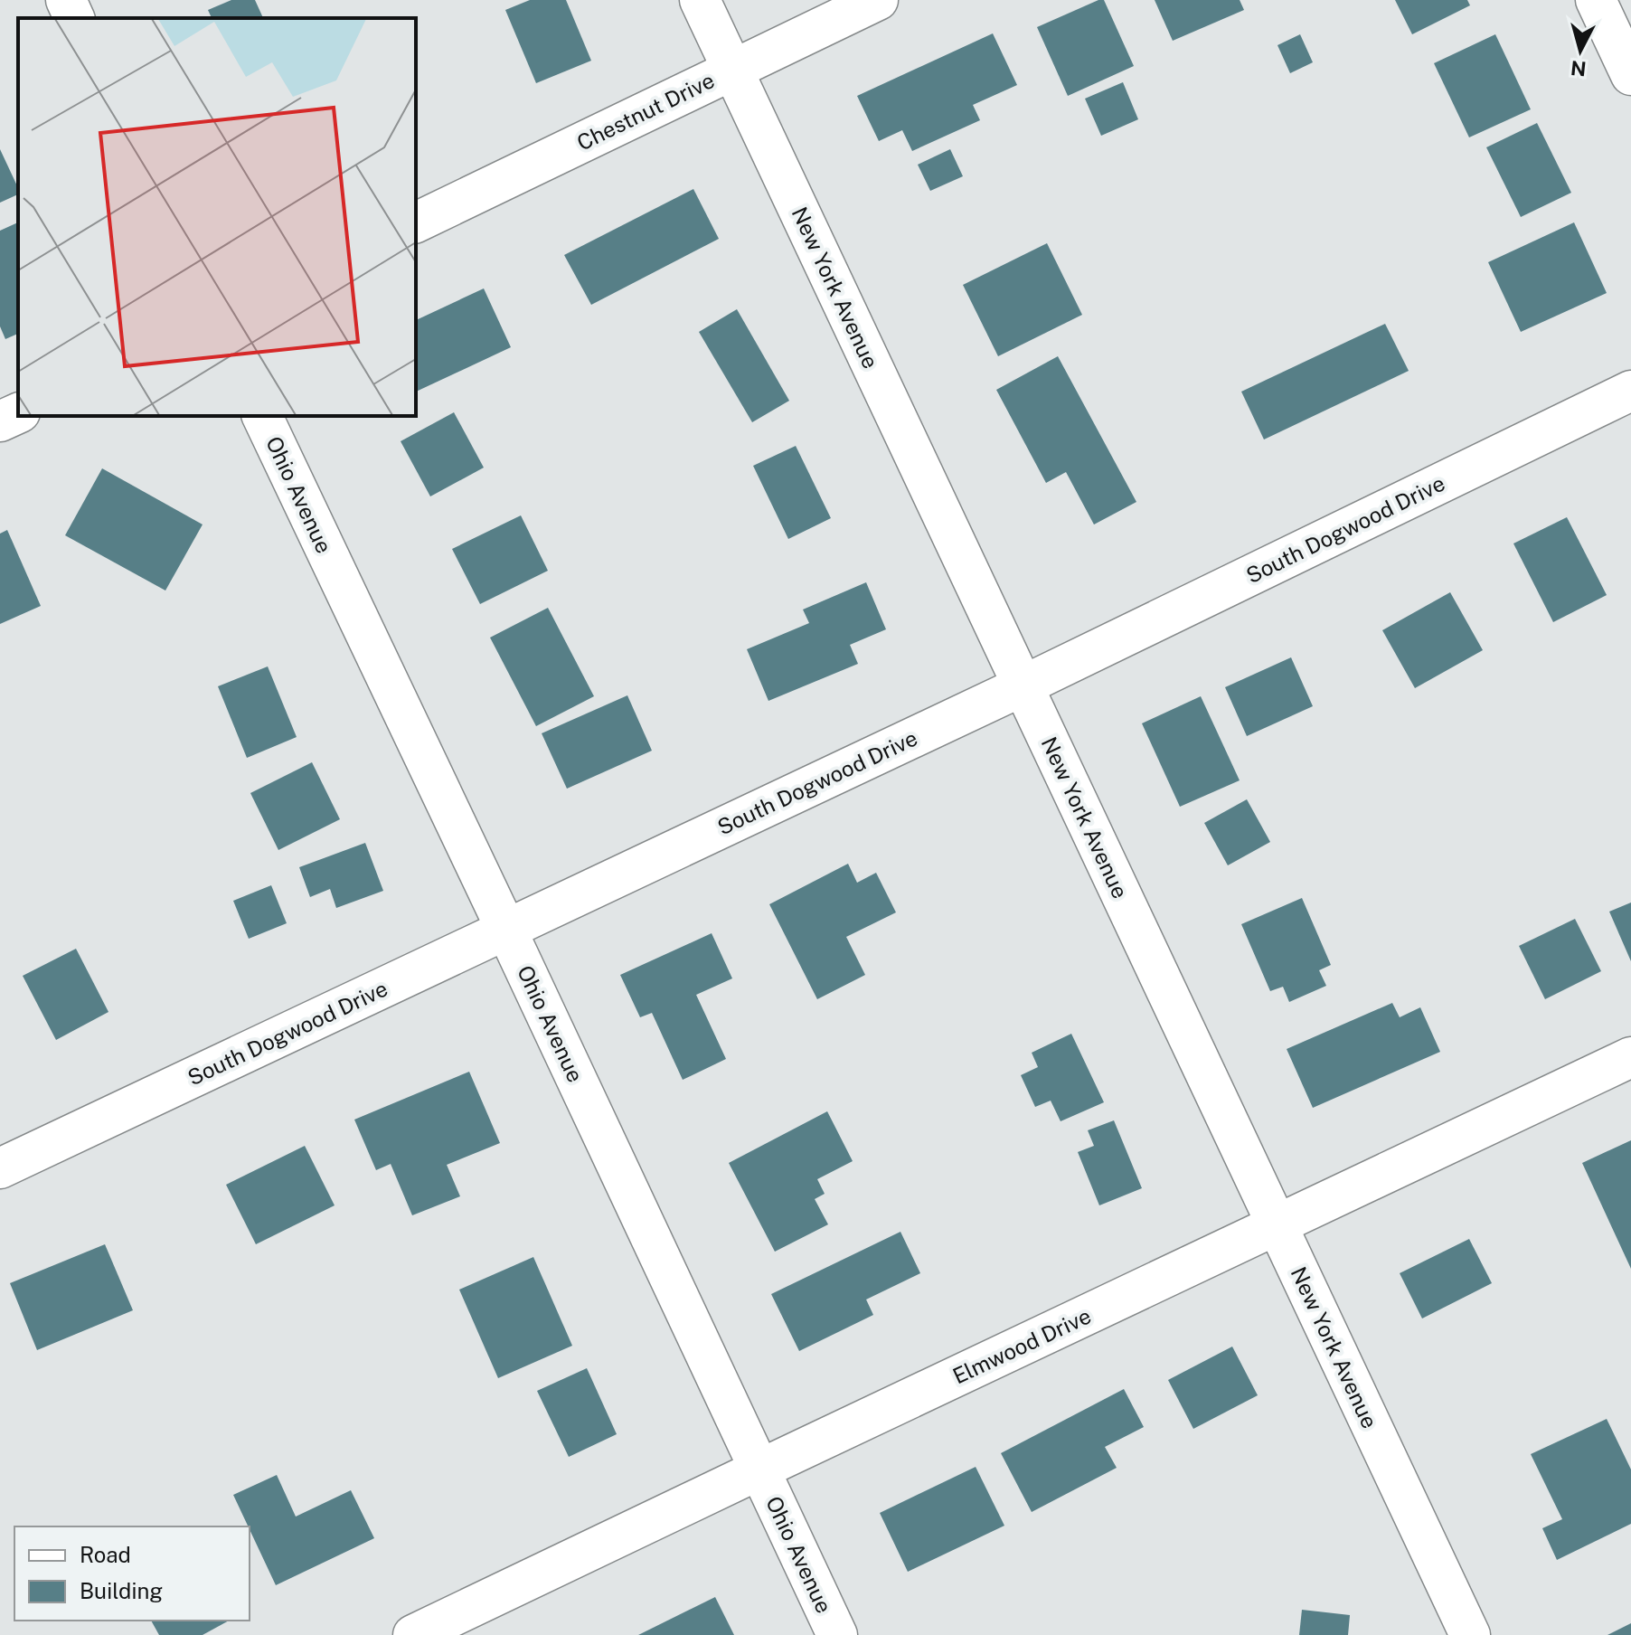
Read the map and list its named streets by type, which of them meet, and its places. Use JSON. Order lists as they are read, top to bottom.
{
  "streets": {
    "street": [
      "Chestnut Drive",
      "New York Avenue",
      "Ohio Avenue",
      "South Dogwood Drive",
      "Elmwood Drive"
    ]
  },
  "crossings": [
    ["Chestnut Drive", "New York Avenue"],
    ["New York Avenue", "South Dogwood Drive"],
    ["New York Avenue", "Elmwood Drive"],
    ["Ohio Avenue", "South Dogwood Drive"],
    ["Ohio Avenue", "Elmwood Drive"]
  ],
  "legend": ["Road", "Building"],
  "north": "bottom"
}
